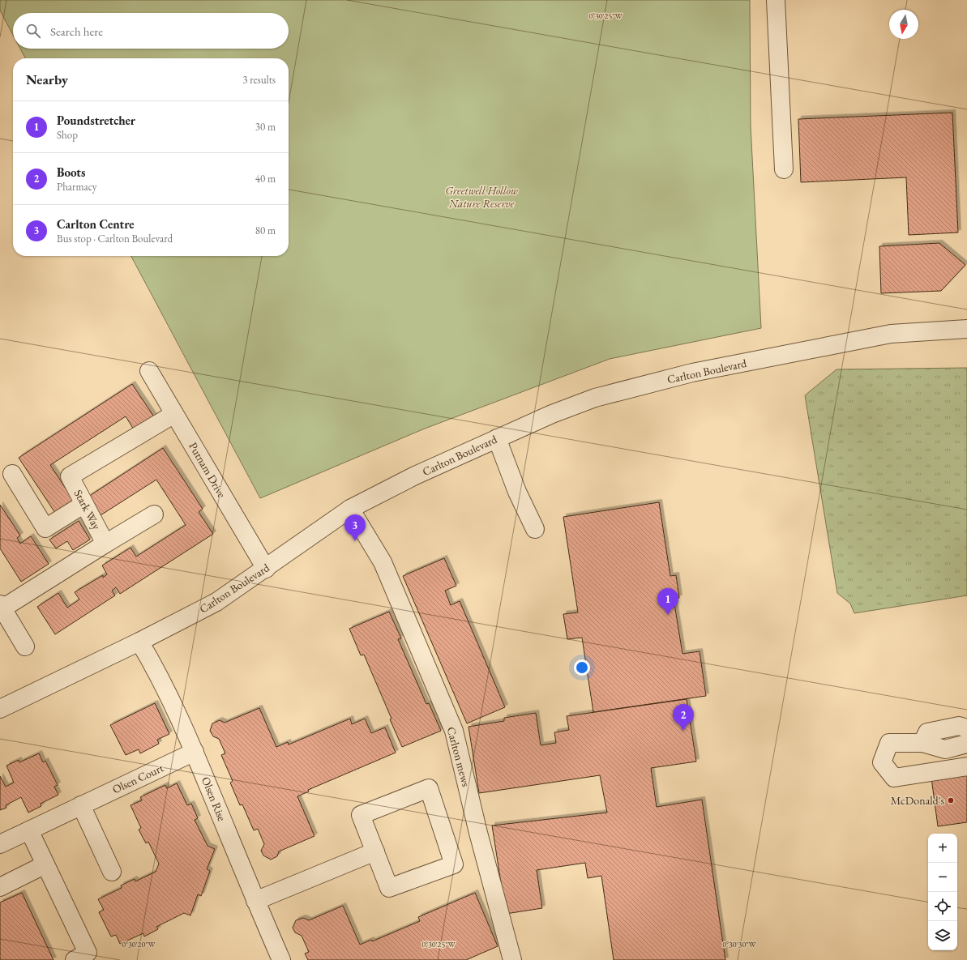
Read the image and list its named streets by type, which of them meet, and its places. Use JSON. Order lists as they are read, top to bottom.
{
  "streets": {
    "street": [
      "Carlton Boulevard",
      "Putnam Drive",
      "Stark Way",
      "Carlton mews",
      "Olsen Court",
      "Olsen Rise"
    ]
  },
  "crossings": [
    ["Carlton Boulevard", "Putnam Drive"],
    ["Carlton Boulevard", "Carlton mews"],
    ["Carlton Boulevard", "Olsen Rise"],
    ["Putnam Drive", "Stark Way"],
    ["Olsen Court", "Olsen Rise"]
  ],
  "parks": ["Greetwell Hollow Nature Reserve"],
  "places": ["McDonald's"],
  "north": "bottom",
  "page": {
    "search": "Search here",
    "heading": ["Nearby", "3 results"],
    "list": [
      {
        "mark": "1",
        "name": "Poundstretcher",
        "note": "Shop",
        "value": "30 m"
      },
      {
        "mark": "2",
        "name": "Boots",
        "note": "Pharmacy",
        "value": "40 m"
      },
      {
        "mark": "3",
        "name": "Carlton Centre",
        "note": "Bus stop · Carlton Boulevard",
        "value": "80 m"
      }
    ],
    "pins": ["3", "1", "2"],
    "map_buttons": ["+", "−"]
  },
  "coordinates": ["0°30'25\"W", "0°30'20\"W", "0°30'30\"W"]
}
